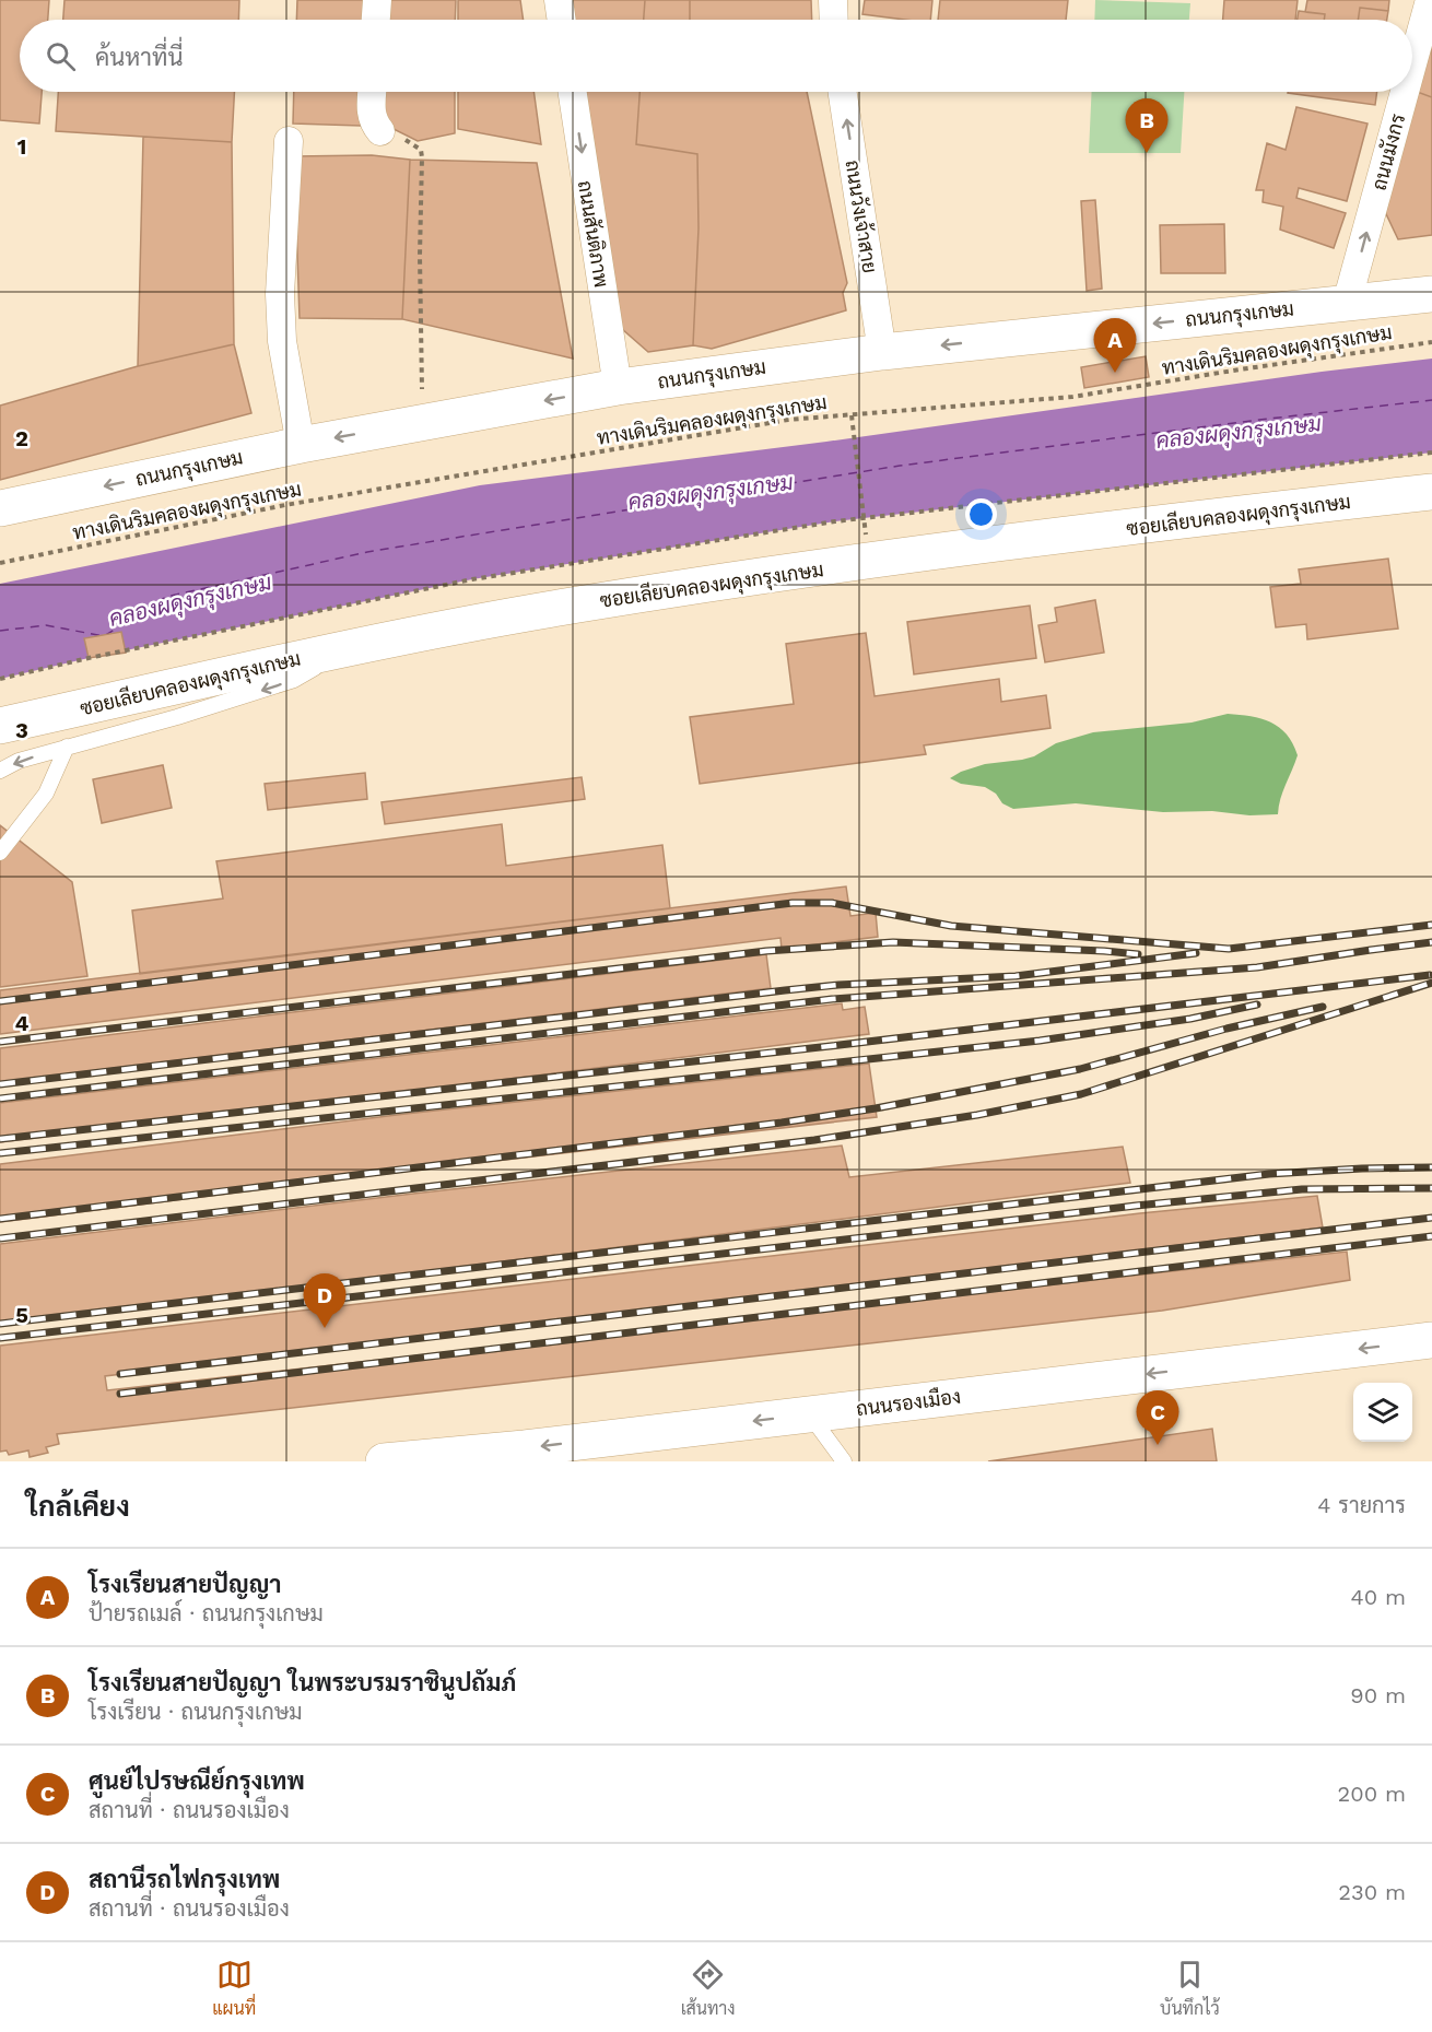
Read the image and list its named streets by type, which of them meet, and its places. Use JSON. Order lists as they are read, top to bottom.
{
  "streets": {
    "street": [
      "ถนนมังกร",
      "ถนนวังเจ้าสาย",
      "ถนนสันติภาพ",
      "ถนนกรุงเกษม",
      "ซอยเลียบคลองผดุงกรุงเกษม",
      "ถนนรองเมือง"
    ],
    "path": ["ทางเดินริมคลองผดุงกรุงเกษม"]
  },
  "crossings": [
    ["ถนนมังกร", "ถนนกรุงเกษม"],
    ["ถนนวังเจ้าสาย", "ถนนกรุงเกษม"],
    ["ถนนสันติภาพ", "ถนนกรุงเกษม"]
  ],
  "one_way": [
    "ถนนมังกร",
    "ถนนวังเจ้าสาย",
    "ถนนสันติภาพ",
    "ถนนกรุงเกษม",
    "ถนนรองเมือง"
  ],
  "water": ["คลองผดุงกรุงเกษม"],
  "page": {
    "search": "ค้นหาที่นี่",
    "pins": [
      "B",
      "A",
      "D",
      "C"
    ],
    "heading": ["ใกล้เคียง", "4 รายการ"],
    "list": [
      {
        "mark": "A",
        "name": "โรงเรียนสายปัญญา",
        "note": "ป้ายรถเมล์ · ถนนกรุงเกษม",
        "value": "40 m"
      },
      {
        "mark": "B",
        "name": "โรงเรียนสายปัญญา ในพระบรมราชินูปถัมภ์",
        "note": "โรงเรียน · ถนนกรุงเกษม",
        "value": "90 m"
      },
      {
        "mark": "C",
        "name": "ศูนย์ไปรษณีย์กรุงเทพ",
        "note": "สถานที่ · ถนนรองเมือง",
        "value": "200 m"
      },
      {
        "mark": "D",
        "name": "สถานีรถไฟกรุงเทพ",
        "note": "สถานที่ · ถนนรองเมือง",
        "value": "230 m"
      }
    ],
    "nav": ["แผนที่", "เส้นทาง", "บันทึกไว้"]
  },
  "grid": {
    "rows": [
      "1",
      "2",
      "3",
      "4",
      "5"
    ]
  }
}
